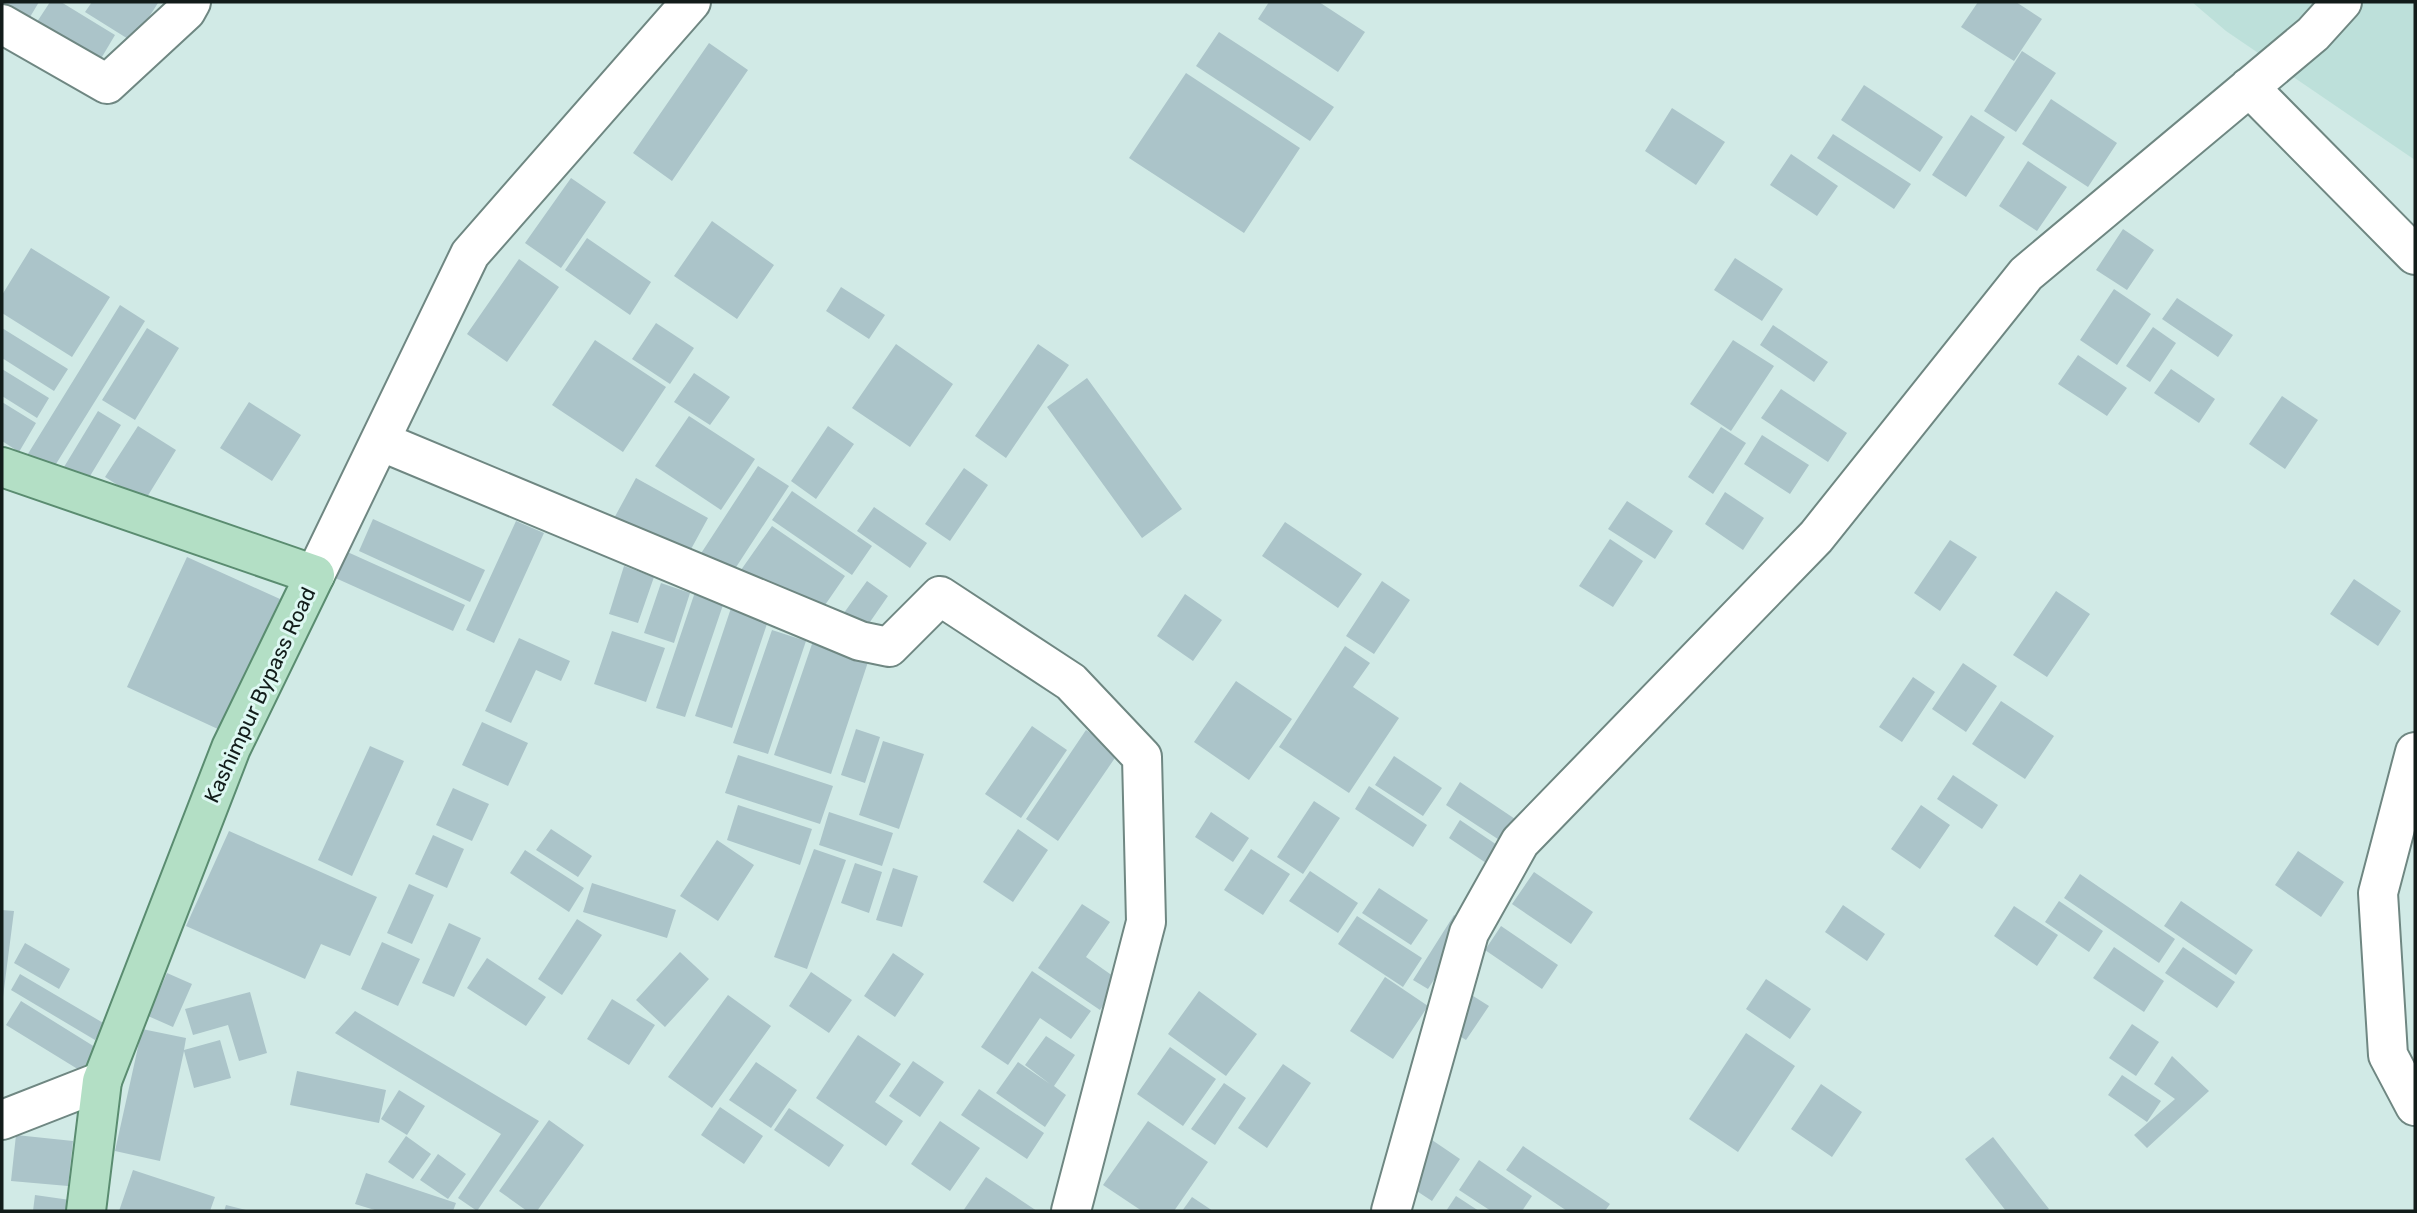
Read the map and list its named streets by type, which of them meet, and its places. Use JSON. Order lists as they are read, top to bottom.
{
  "streets": {
    "main road": ["Kashimpur Bypass Road"]
  }
}
